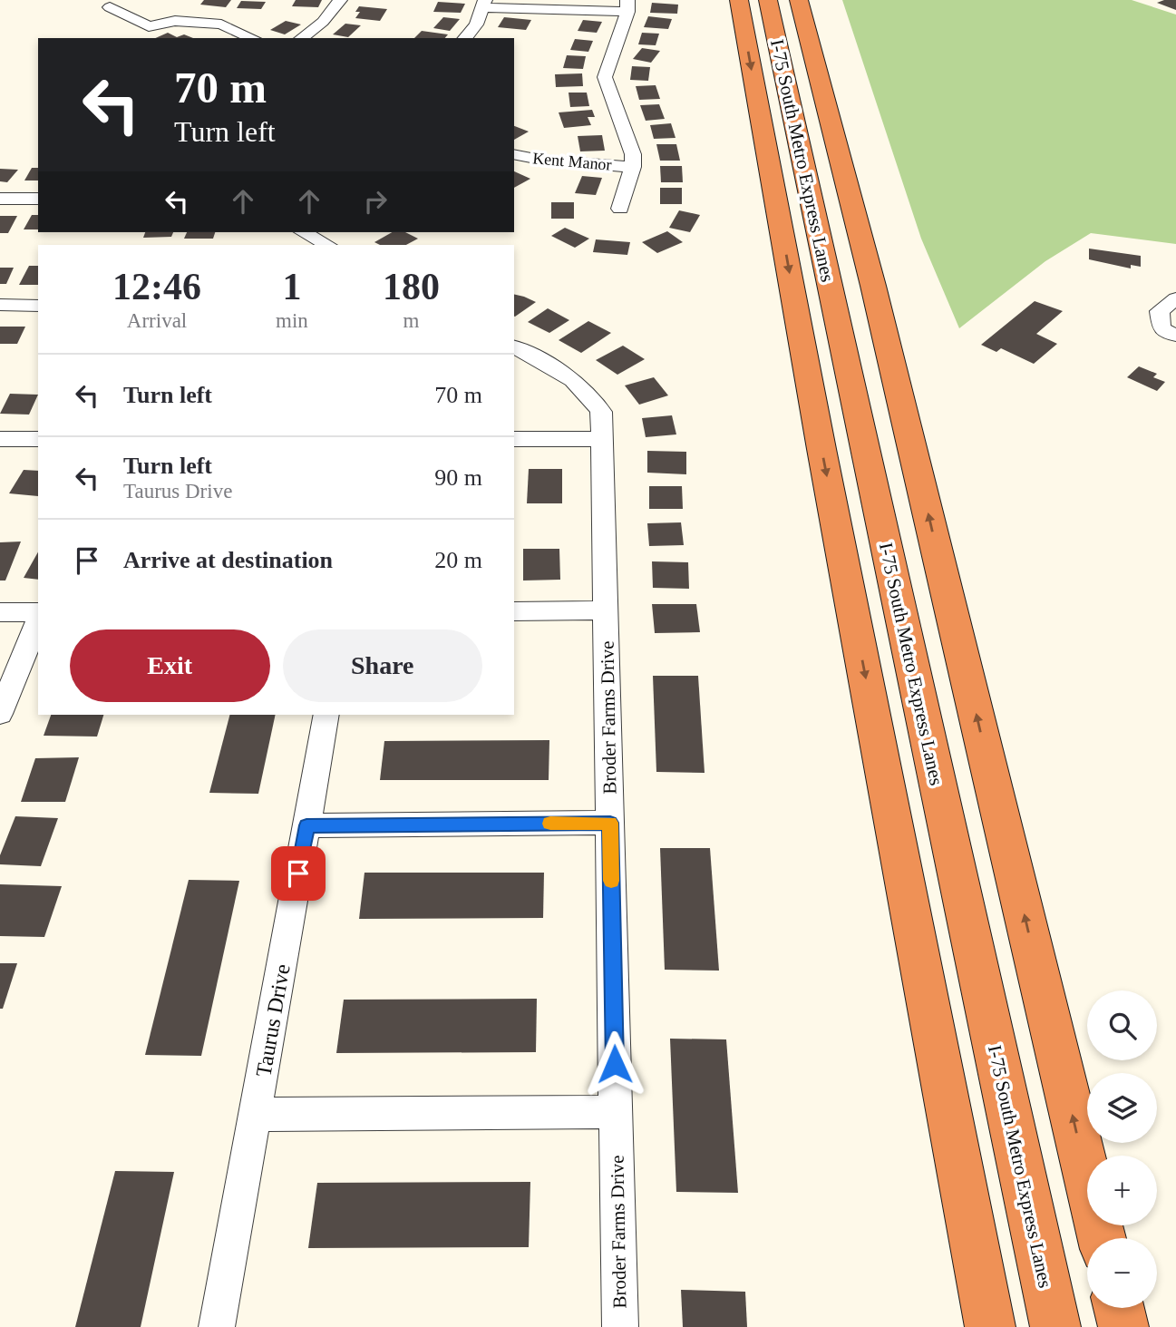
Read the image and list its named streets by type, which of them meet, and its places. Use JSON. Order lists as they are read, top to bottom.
{
  "streets": {
    "highway": ["I-75 South Metro Express Lanes"],
    "street": ["Kent Manor", "Broder Farms Drive", "Taurus Drive"]
  },
  "page": {
    "turn": ["70 m", "Turn left"],
    "eta": [
      "12:46",
      "Arrival",
      "1",
      "min",
      "180",
      "m"
    ],
    "list": [
      {
        "name": "Turn left",
        "value": "70 m"
      },
      {
        "name": "Turn left",
        "note": "Taurus Drive",
        "value": "90 m"
      },
      {
        "name": "Arrive at destination",
        "value": "20 m"
      }
    ],
    "buttons": ["Exit", "Share"],
    "map_buttons": ["+", "−"]
  }
}
